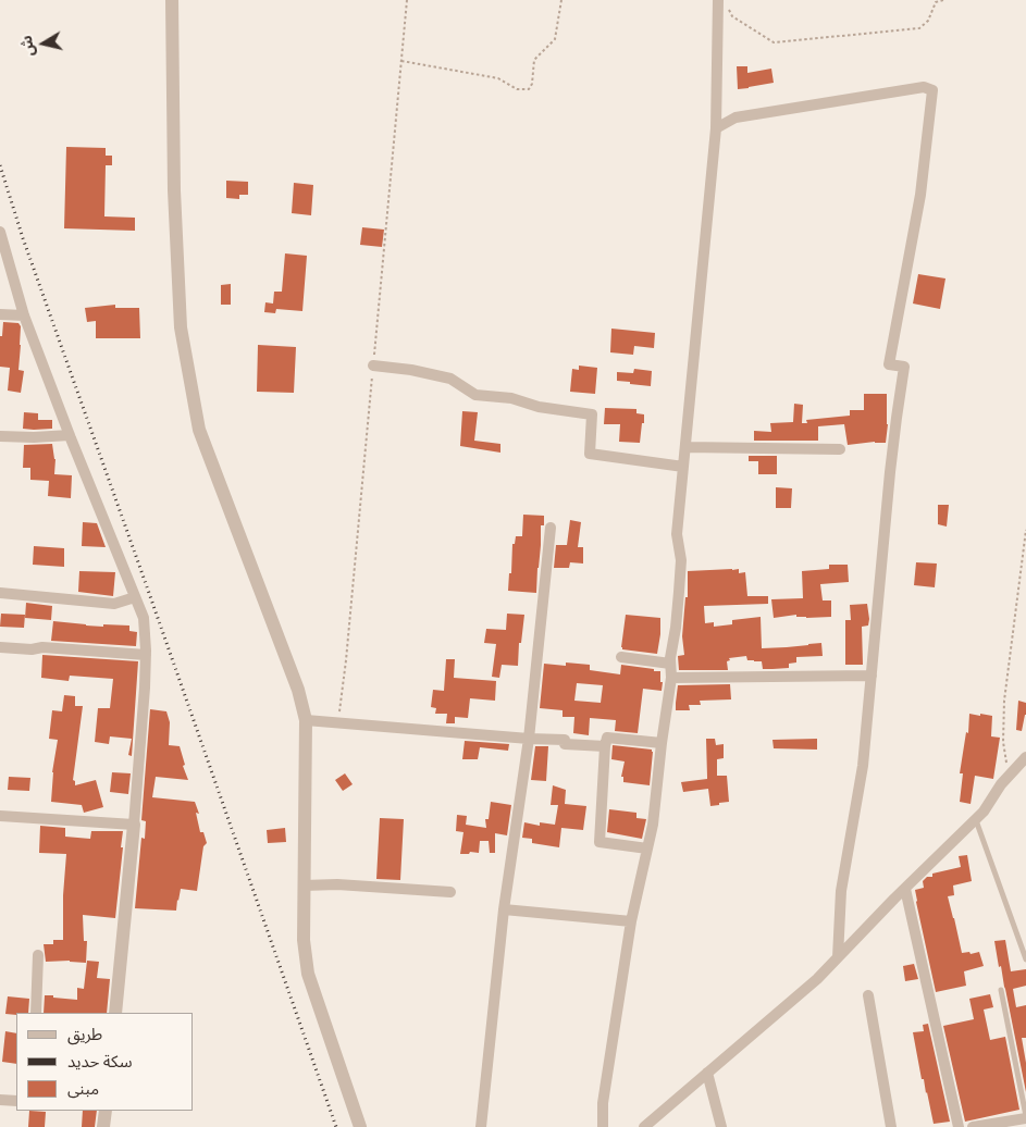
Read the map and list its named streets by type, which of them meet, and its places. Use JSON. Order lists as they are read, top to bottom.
{
  "legend": ["طريق", "سكة حديد", "مبنى"],
  "north": "left"
}
